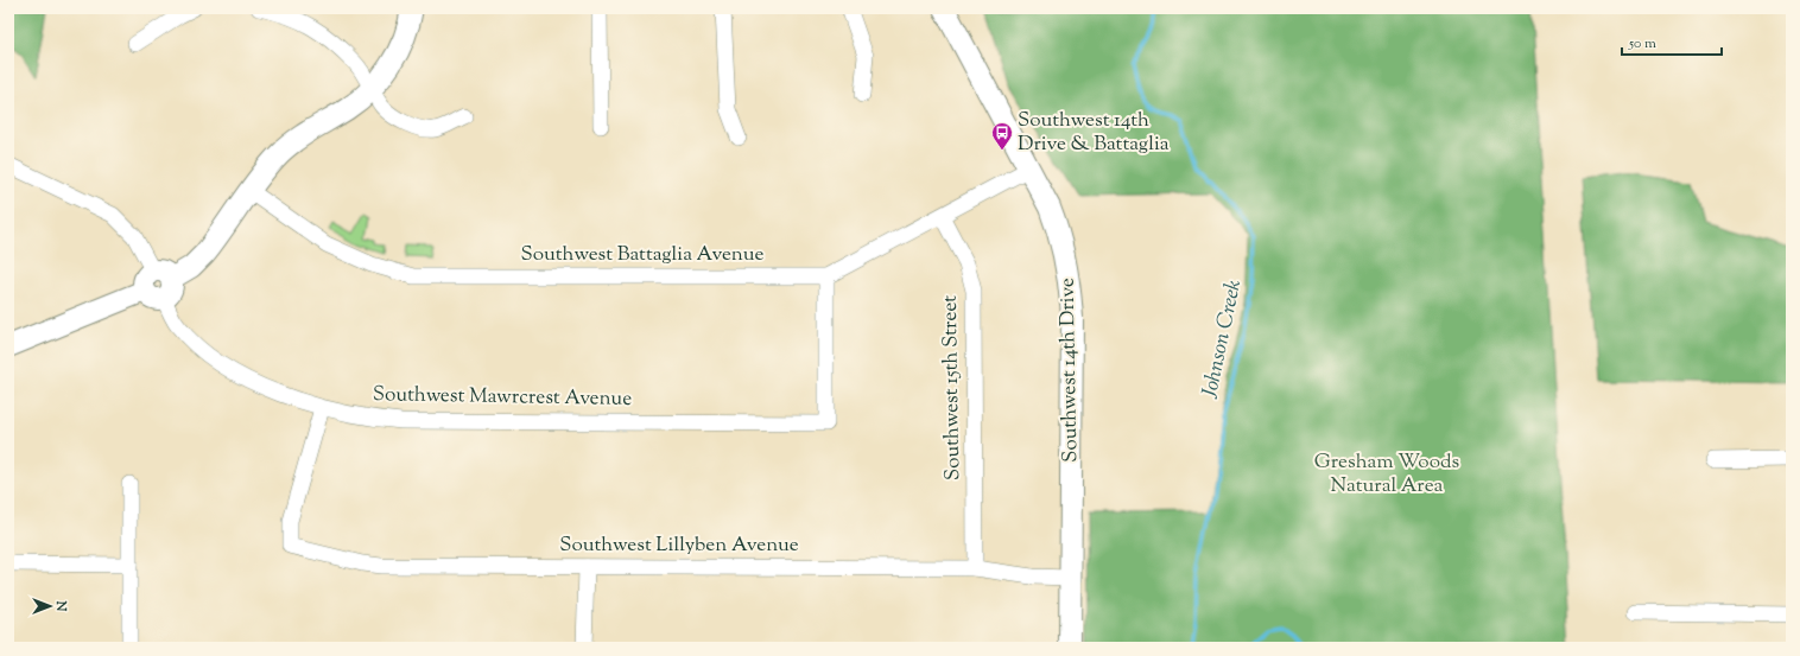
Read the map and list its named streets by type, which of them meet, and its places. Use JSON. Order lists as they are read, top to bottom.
{
  "streets": {
    "street": [
      "Southwest Battaglia Avenue",
      "Southwest 14th Drive",
      "Southwest 15th Street",
      "Southwest Mawrcrest Avenue",
      "Southwest Lillyben Avenue"
    ]
  },
  "crossings": [
    ["Southwest Battaglia Avenue", "Southwest 14th Drive"],
    ["Southwest Battaglia Avenue", "Southwest 15th Street"],
    ["Southwest Battaglia Avenue", "Southwest Mawrcrest Avenue"],
    ["Southwest 14th Drive", "Southwest Lillyben Avenue"],
    ["Southwest 15th Street", "Southwest Lillyben Avenue"],
    ["Southwest Mawrcrest Avenue", "Southwest Lillyben Avenue"]
  ],
  "water": ["Johnson Creek"],
  "parks": ["Gresham Woods Natural Area"],
  "places": {
    "bus stop": ["Southwest 14th Drive & Battaglia"]
  },
  "scale_bar": "50 m",
  "north": "right"
}
